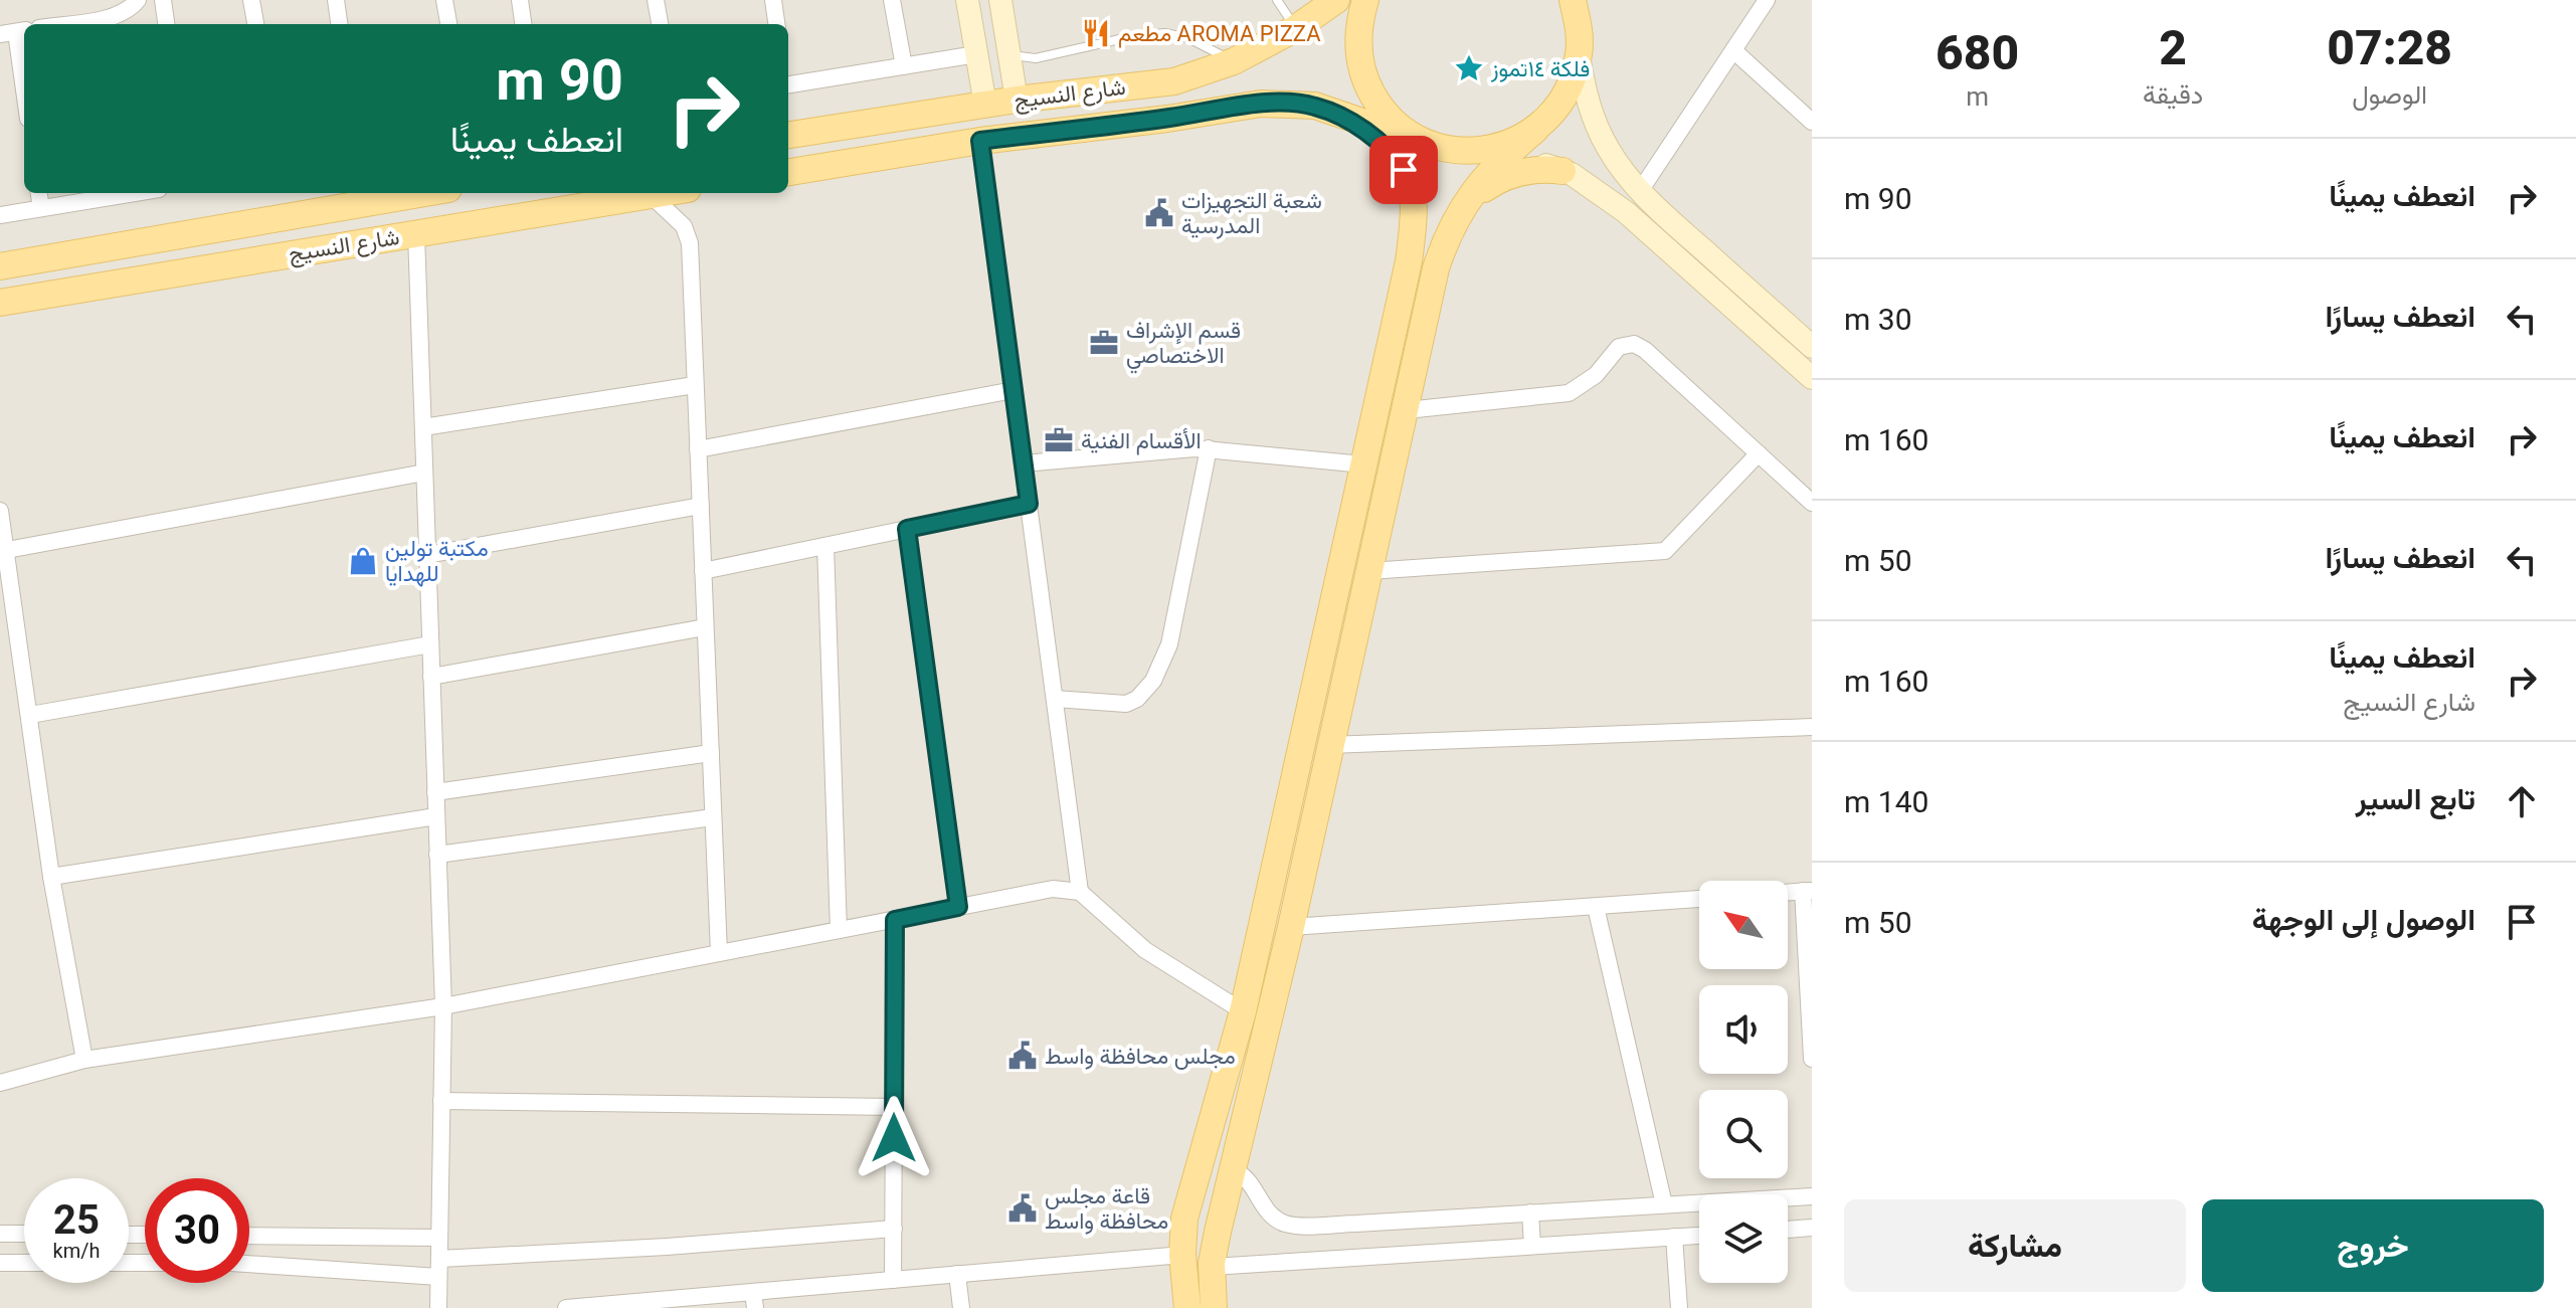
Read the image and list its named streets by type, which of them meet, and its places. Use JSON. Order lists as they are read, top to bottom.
{
  "streets": {
    "main road": ["شارع النسيج"]
  },
  "places": {
    "restaurant": ["مطعم AROMA PIZZA"],
    "place": ["فلكة ١٤تموز"],
    "public building": ["شعبة التجهيزات المدرسية", "مجلس محافظة واسط", "قاعة مجلس محافظة واسط"],
    "office": ["قسم الإشراف الاختصاصي", "الأقسام الفنية"],
    "shop": ["مكتبة تولين للهدايا"]
  },
  "north": "top left",
  "page": {
    "eta": [
      "07:28",
      "الوصول",
      "2",
      "دقيقة",
      "680",
      "m"
    ],
    "turn": ["90 m", "انعطف يمينًا"],
    "list": [
      {
        "name": "انعطف يمينًا",
        "value": "90 m"
      },
      {
        "name": "انعطف يسارًا",
        "value": "30 m"
      },
      {
        "name": "انعطف يمينًا",
        "value": "160 m"
      },
      {
        "name": "انعطف يسارًا",
        "value": "50 m"
      },
      {
        "name": "انعطف يمينًا",
        "note": "شارع النسيج",
        "value": "160 m"
      },
      {
        "name": "تابع السير",
        "value": "140 m"
      },
      {
        "name": "الوصول إلى الوجهة",
        "value": "50 m"
      }
    ],
    "speed": "25 km/h",
    "limit": "30",
    "buttons": ["خروج", "مشاركة"]
  }
}
